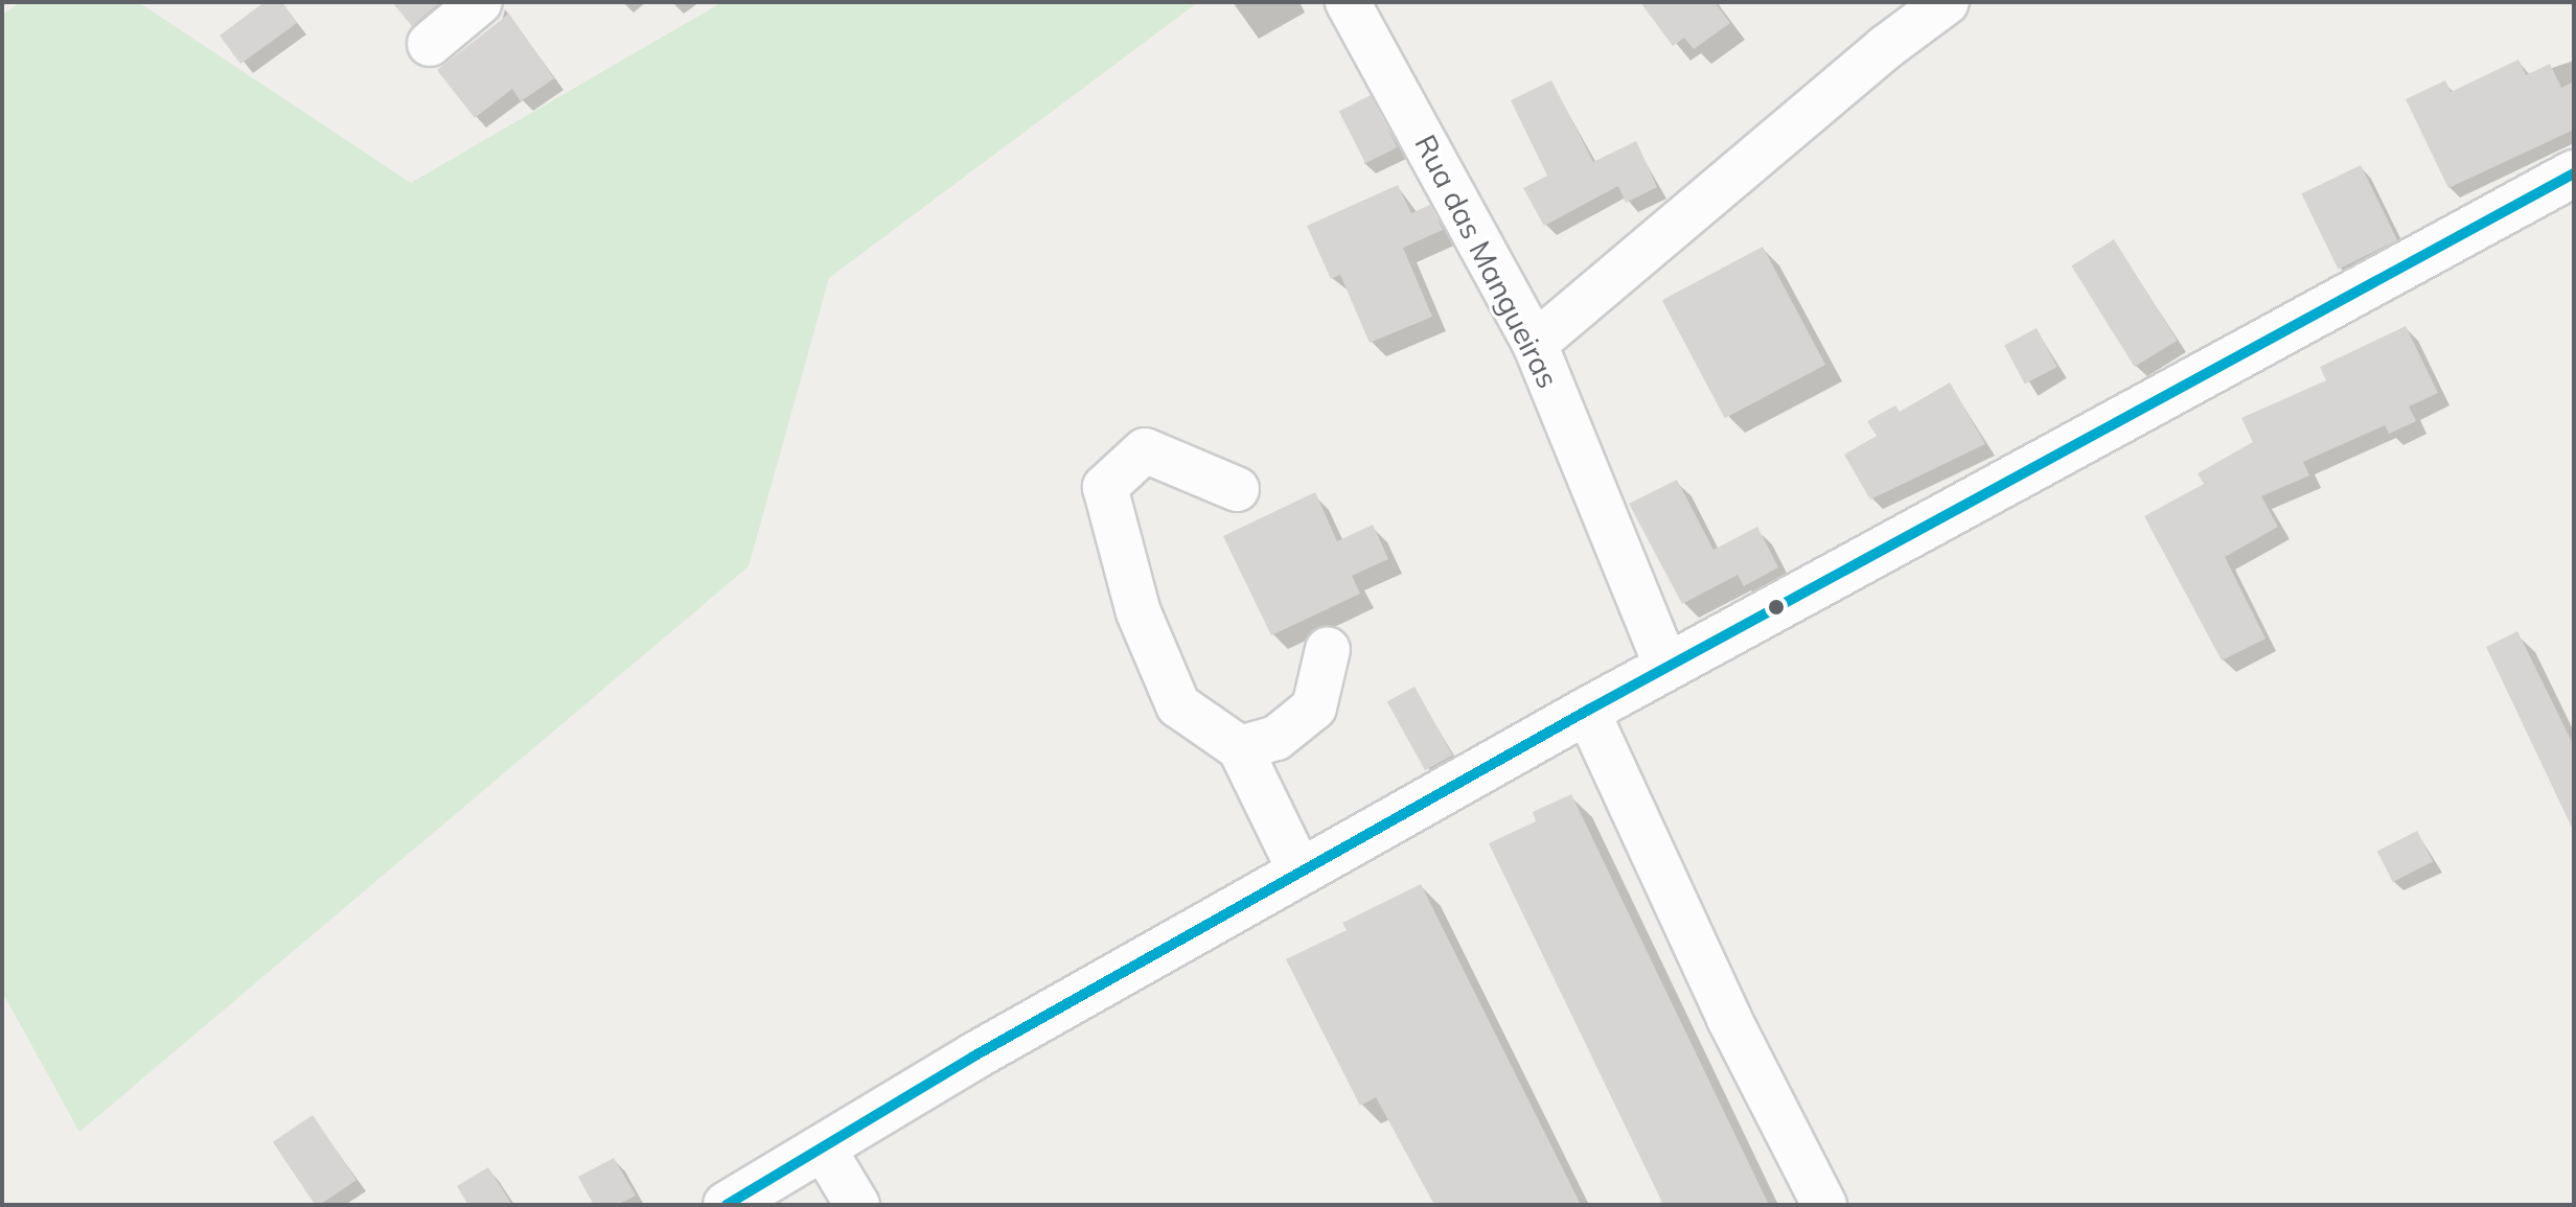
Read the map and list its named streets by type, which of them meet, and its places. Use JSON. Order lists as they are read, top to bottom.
{
  "streets": {
    "street": ["Rua das Mangueiras"]
  }
}
